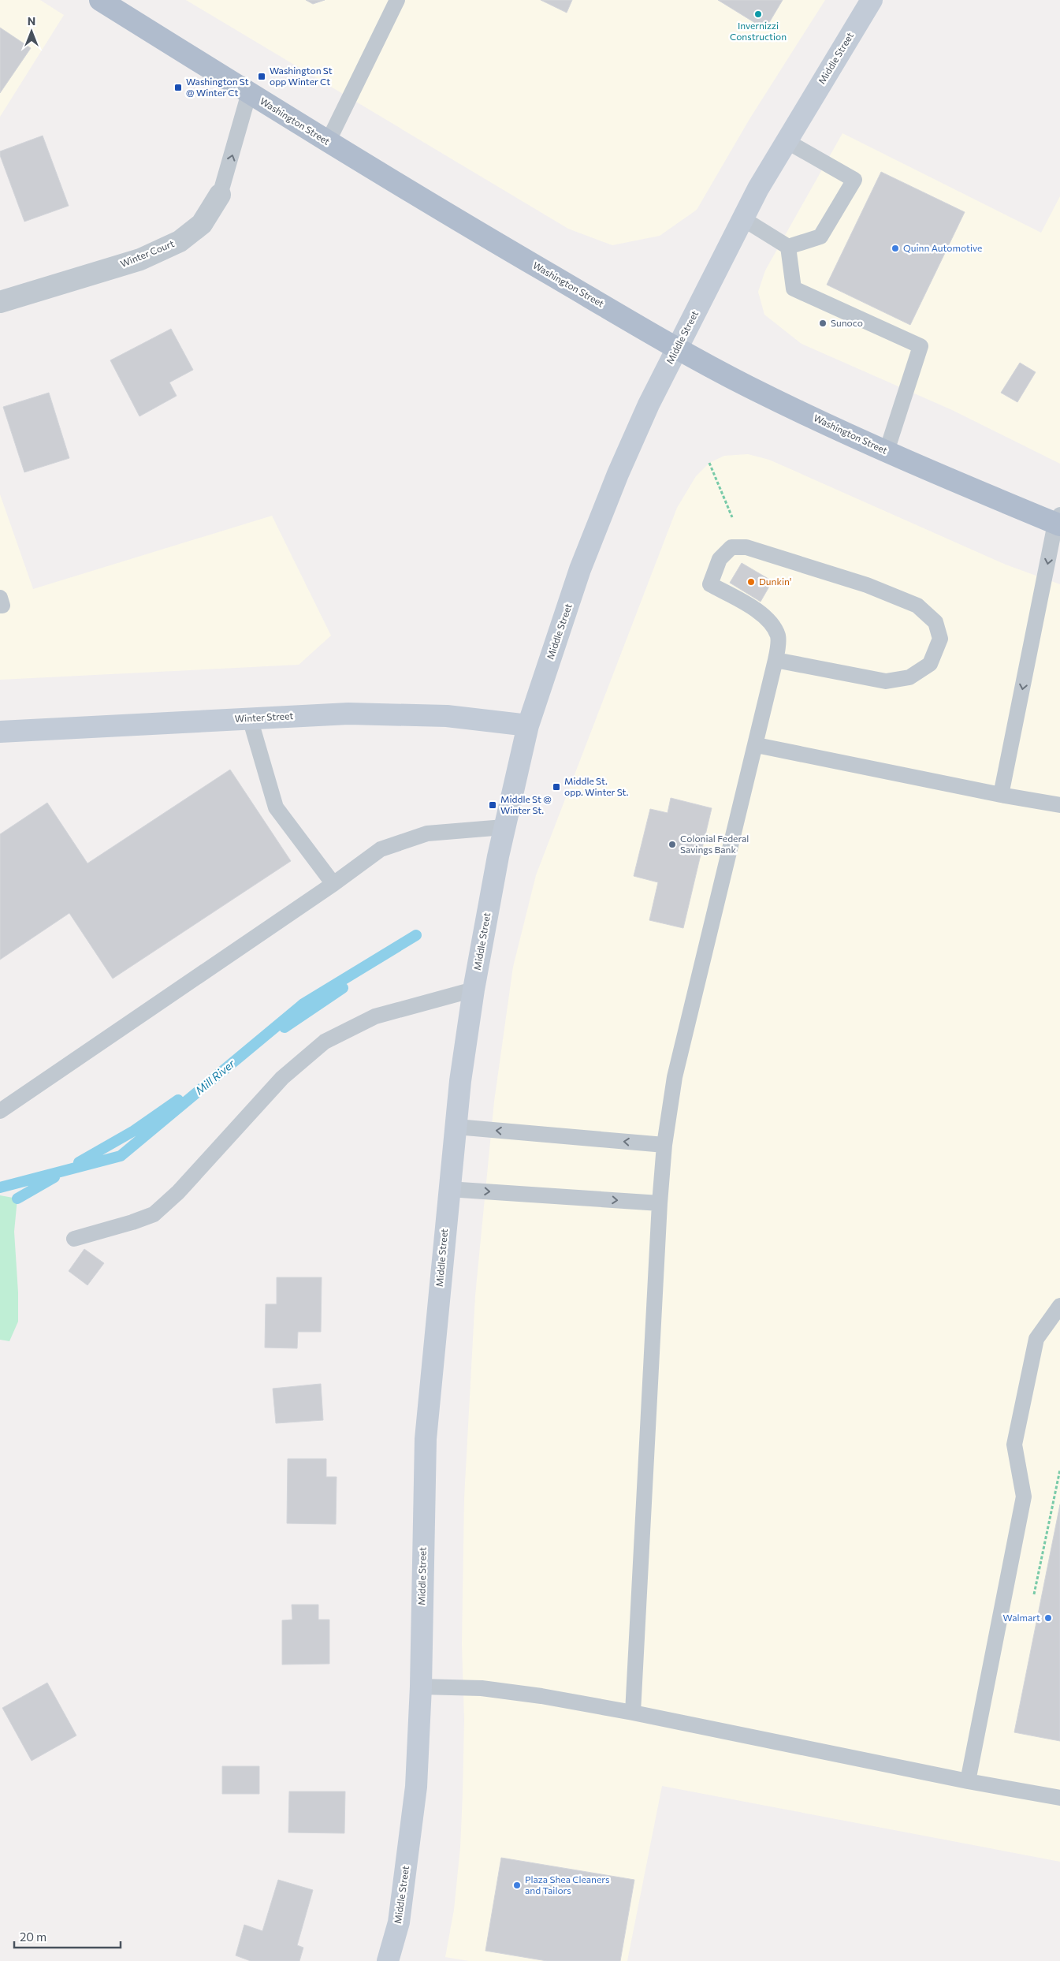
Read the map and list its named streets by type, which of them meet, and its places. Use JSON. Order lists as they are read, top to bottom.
{
  "streets": {
    "main road": ["Middle Street", "Washington Street", "Winter Street"],
    "street": ["Winter Court"]
  },
  "crossings": [
    ["Middle Street", "Washington Street"],
    ["Middle Street", "Winter Street"],
    ["Washington Street", "Winter Court"]
  ],
  "water": ["Mill River"],
  "places": {
    "other": [
      "Invernizzi Construction",
      "Quinn Automotive",
      "Sunoco",
      "Dunkin'",
      "Colonial Federal Savings Bank",
      "Walmart",
      "Plaza Shea Cleaners and Tailors"
    ],
    "transit": [
      "Washington St opp Winter Ct",
      "Washington St @ Winter Ct",
      "Middle St. opp. Winter St.",
      "Middle St @ Winter St."
    ]
  },
  "scale_bar": "20 m",
  "north": "top"
}
